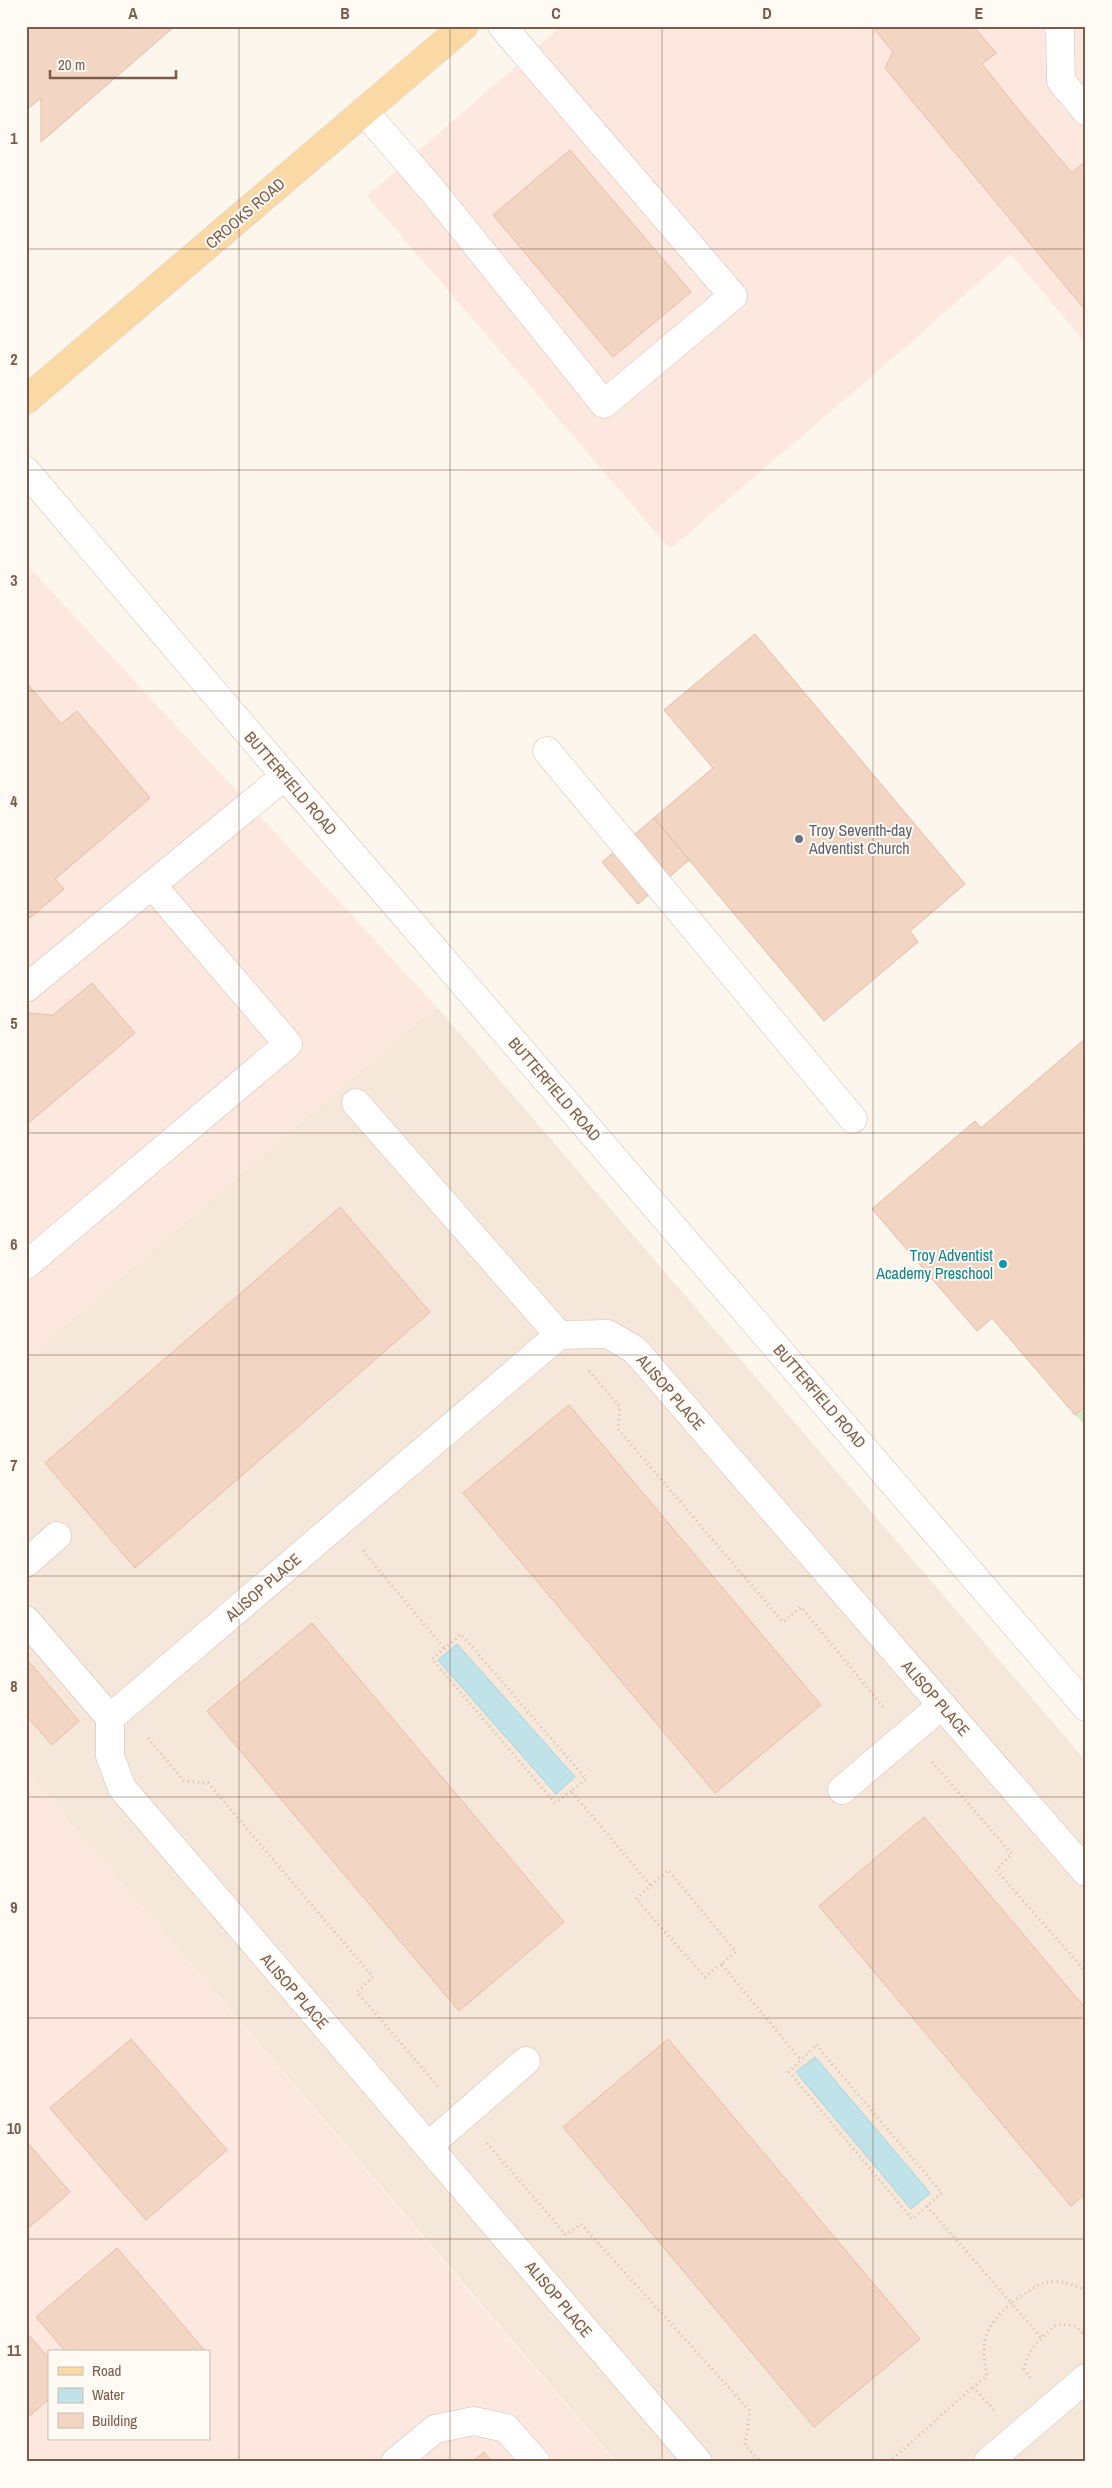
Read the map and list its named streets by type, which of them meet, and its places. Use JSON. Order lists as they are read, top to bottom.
{
  "streets": {
    "main road": ["CROOKS ROAD"],
    "street": ["BUTTERFIELD ROAD", "ALISOP PLACE"]
  },
  "places": ["Troy Seventh-day Adventist Church", "Troy Adventist Academy Preschool"],
  "legend": ["Road", "Water", "Building"],
  "scale_bar": "20 m",
  "grid": {
    "columns": [
      "A",
      "B",
      "C",
      "D",
      "E"
    ],
    "rows": [
      "1",
      "2",
      "3",
      "4",
      "5",
      "6",
      "7",
      "8",
      "9",
      "10",
      "11"
    ]
  }
}
